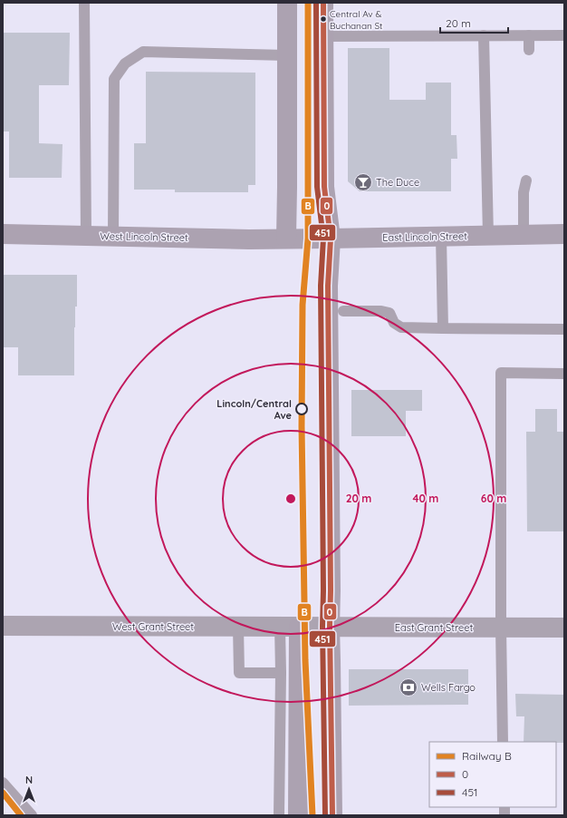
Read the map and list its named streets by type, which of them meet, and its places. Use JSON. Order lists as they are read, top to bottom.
{
  "streets": {
    "main road": ["West Lincoln Street", "East Lincoln Street"],
    "street": ["West Grant Street", "East Grant Street"]
  },
  "crossings": [
    ["West Lincoln Street", "East Lincoln Street"],
    ["West Grant Street", "East Grant Street"]
  ],
  "places": {
    "other": ["Central Av & Buchanan St", "Lincoln/Central Ave"],
    "bar": ["The Duce"],
    "bank": ["Wells Fargo"]
  },
  "lines": ["rail line B", "transit line 0", "transit line 451"],
  "legend": ["Railway B", "0", "451"],
  "scale_bar": "20 m",
  "north": "top",
  "rings": ["20 m", "40 m", "60 m"]
}
